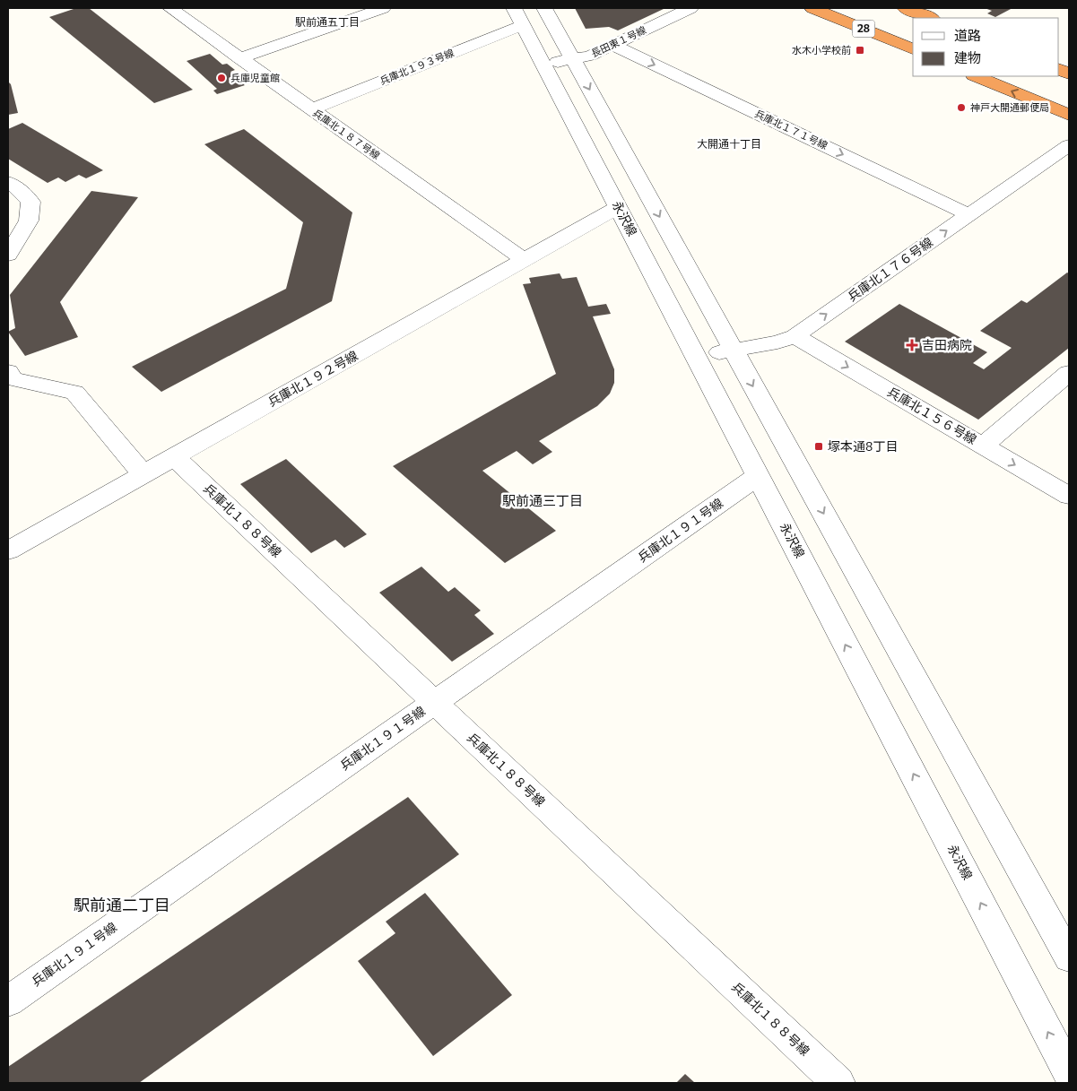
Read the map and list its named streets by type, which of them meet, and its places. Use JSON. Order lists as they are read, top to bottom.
{
  "streets": {
    "highway": ["28"],
    "street": [
      "長田東１号線",
      "兵庫北１９３号線",
      "兵庫北１７１号線",
      "兵庫北１８７号線",
      "永沢線",
      "兵庫北１７６号線",
      "兵庫北１９２号線",
      "兵庫北１５６号線",
      "兵庫北１８８号線",
      "兵庫北１９１号線"
    ]
  },
  "crossings": [
    ["長田東１号線", "兵庫北１７１号線"],
    ["長田東１号線", "永沢線"],
    ["兵庫北１９３号線", "兵庫北１８７号線"],
    ["兵庫北１９３号線", "永沢線"],
    ["兵庫北１７１号線", "兵庫北１７６号線"],
    ["兵庫北１８７号線", "兵庫北１９２号線"],
    ["永沢線", "兵庫北１７６号線"],
    ["永沢線", "兵庫北１９２号線"],
    ["永沢線", "兵庫北１９１号線"],
    ["兵庫北１７６号線", "兵庫北１５６号線"],
    ["兵庫北１９２号線", "兵庫北１８８号線"],
    ["兵庫北１８８号線", "兵庫北１９１号線"]
  ],
  "one_way": ["兵庫北１７１号線", "兵庫北１５６号線"],
  "districts": [
    "駅前通五丁目",
    "大開通十丁目",
    "駅前通三丁目",
    "駅前通二丁目"
  ],
  "places": {
    "transit": ["水木小学校前", "塚本通8丁目"],
    "other": ["兵庫児童館", "神戸大開通郵便局"],
    "health": ["吉田病院"]
  },
  "legend": ["道路", "建物"]
}
